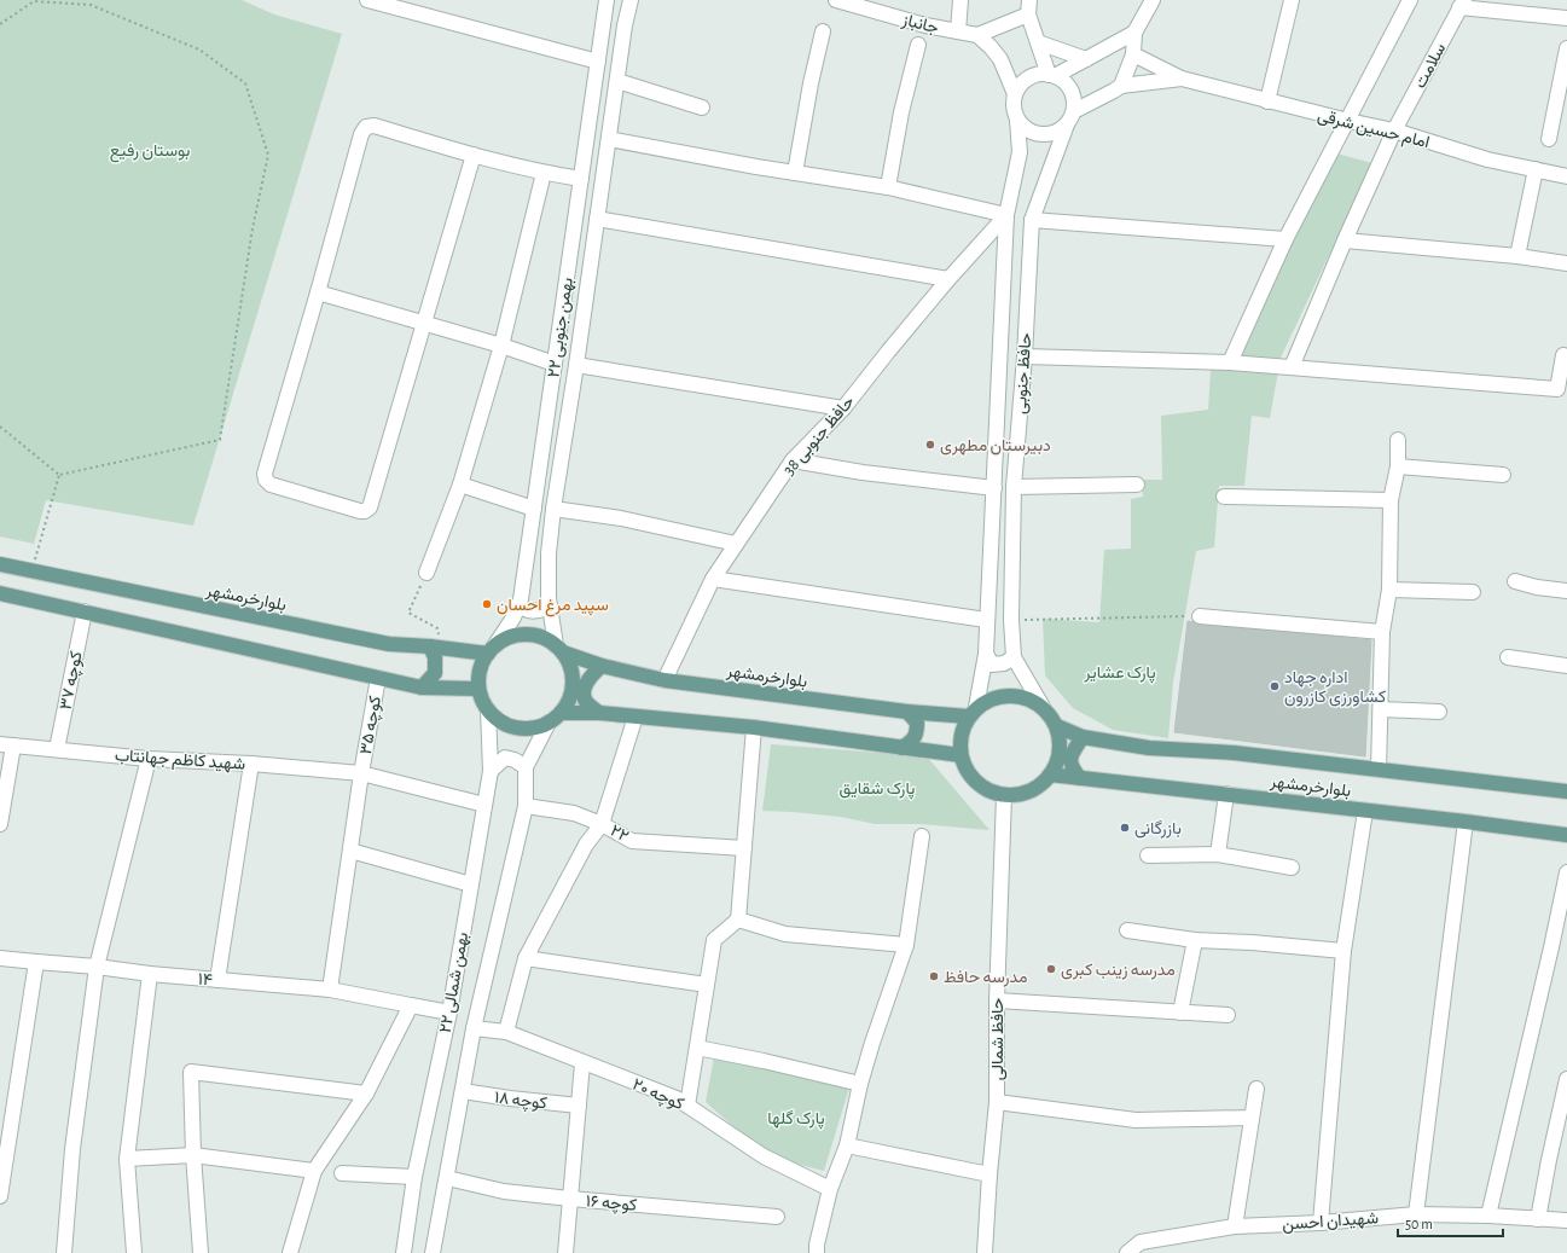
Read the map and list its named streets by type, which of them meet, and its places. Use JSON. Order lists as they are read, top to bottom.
{
  "streets": {
    "main road": ["بلوارخرمشهر"],
    "street": [
      "جانباز",
      "سلامت",
      "امام حسین شرقی",
      "۲۲ بهمن جنوبی",
      "حافظ جنوبی",
      "حافظ جنوبی 38",
      "کوچه ۳۷",
      "کوچه ۳۵",
      "شهید کاظم جهانتاب",
      "۲۲",
      "۱۴",
      "۲۲ بهمن شمالی",
      "حافظ شمالی",
      "کوچه ۲۰",
      "کوچه ۱۸",
      "کوچه ۱۶",
      "شهیدان احسن"
    ]
  },
  "crossings": [
    ["سلامت", "امام حسین شرقی"],
    ["۲۲ بهمن جنوبی", "بلوارخرمشهر"],
    ["۲۲ بهمن جنوبی", "۲۲ بهمن شمالی"],
    ["حافظ جنوبی", "حافظ جنوبی 38"],
    ["حافظ جنوبی", "بلوارخرمشهر"],
    ["حافظ جنوبی", "حافظ شمالی"],
    ["حافظ جنوبی 38", "بلوارخرمشهر"],
    ["بلوارخرمشهر", "۲۲ بهمن شمالی"],
    ["بلوارخرمشهر", "حافظ شمالی"],
    ["کوچه ۳۷", "شهید کاظم جهانتاب"],
    ["کوچه ۳۵", "شهید کاظم جهانتاب"],
    ["کوچه ۳۵", "۱۴"],
    ["شهید کاظم جهانتاب", "۲۲ بهمن شمالی"],
    ["۲۲", "۲۲ بهمن شمالی"],
    ["۱۴", "۲۲ بهمن شمالی"],
    ["۲۲ بهمن شمالی", "کوچه ۲۰"],
    ["۲۲ بهمن شمالی", "کوچه ۱۸"],
    ["۲۲ بهمن شمالی", "کوچه ۱۶"]
  ],
  "parks": [
    "بوستان رفیع",
    "پارک عشایر",
    "پارک شقایق",
    "پارک گلها"
  ],
  "places": [
    "دبیرستان مطهری",
    "سپید مرغ احسان",
    "اداره جهاد کشاورزی کازرون",
    "بازرگانی",
    "مدرسه زینب کبری",
    "مدرسه حافظ"
  ],
  "scale_bar": "50 m"
}
